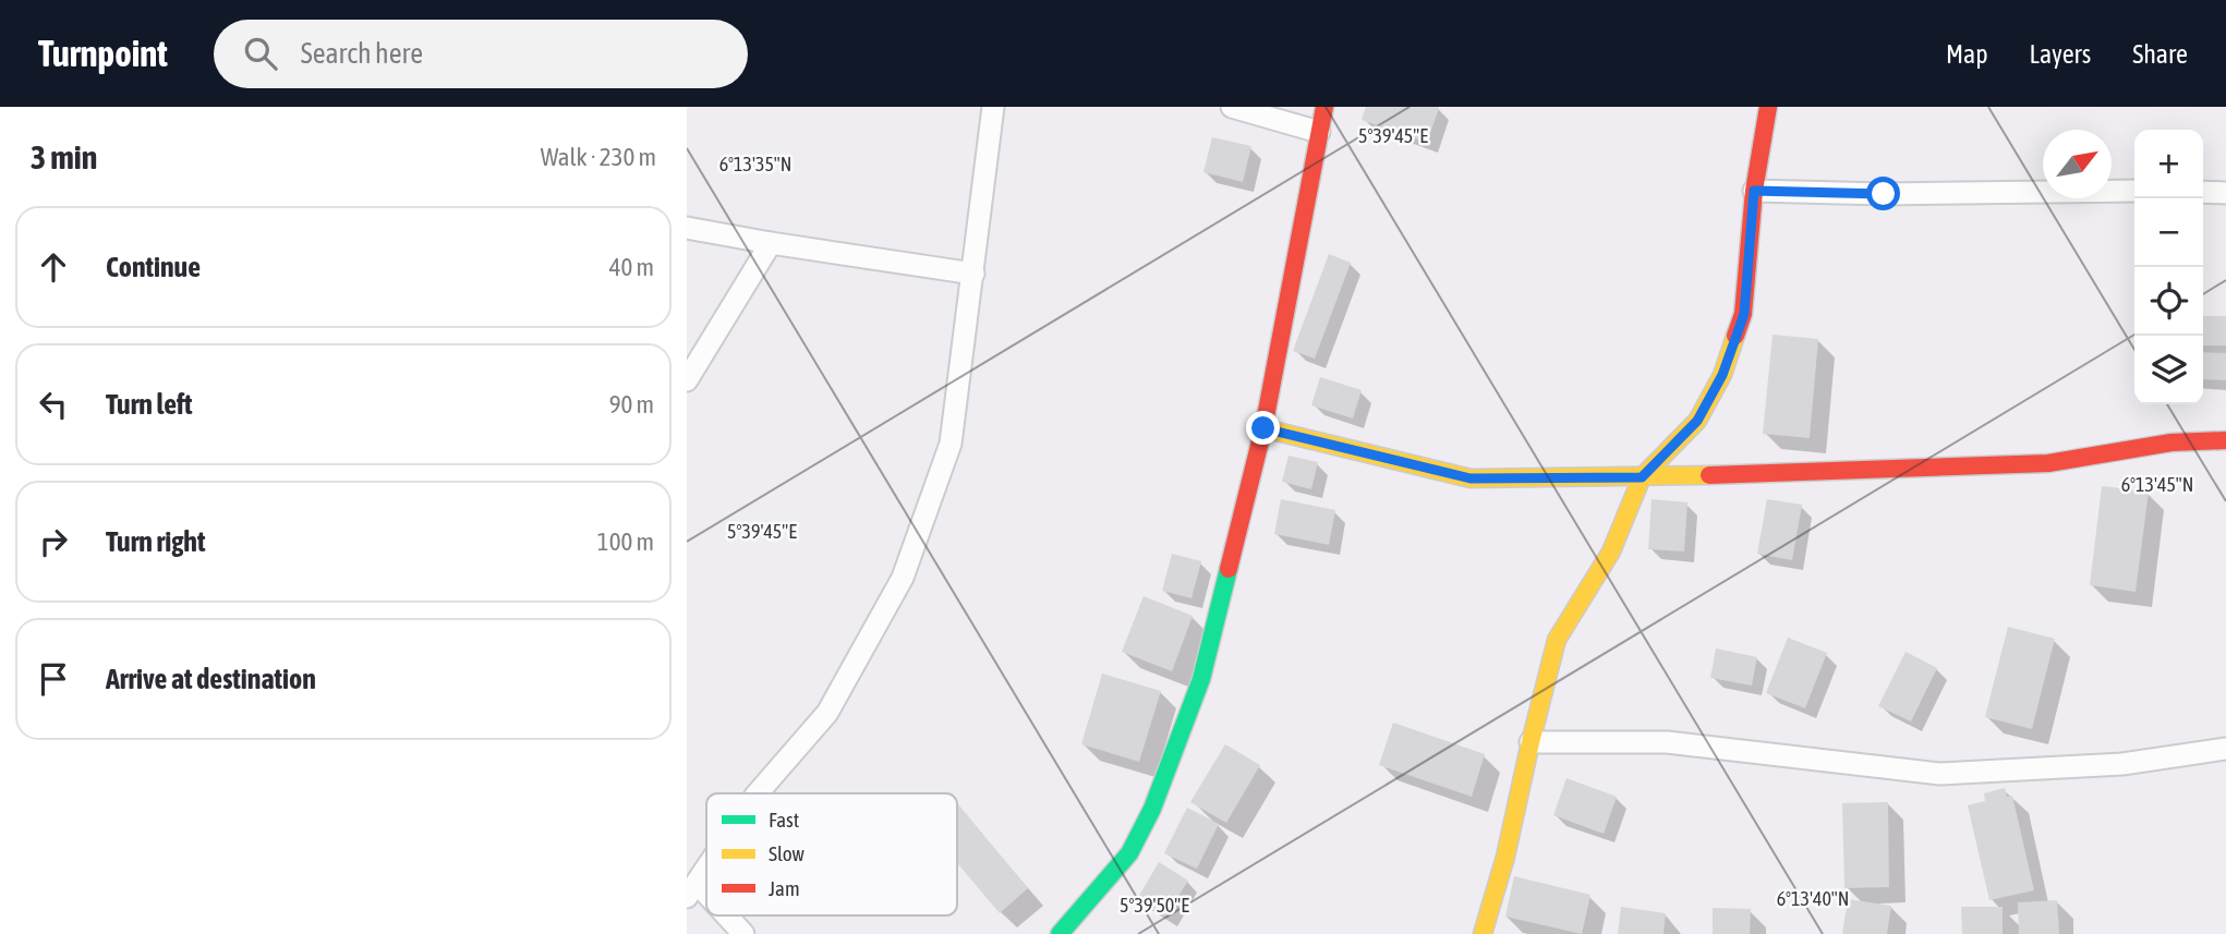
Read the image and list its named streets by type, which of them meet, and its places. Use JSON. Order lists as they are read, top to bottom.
{
  "legend": ["Fast", "Slow", "Jam"],
  "north": "top right",
  "page": {
    "header": "Turnpoint",
    "search": "Search here",
    "nav": ["Map", "Layers", "Share"],
    "heading": ["3 min", "Walk · 230 m"],
    "map_buttons": ["+", "−"],
    "list": [
      ["Continue", "40 m"],
      ["Turn left", "90 m"],
      ["Turn right", "100 m"],
      "Arrive at destination"
    ]
  },
  "coordinates": [
    "5°39'45\"E",
    "6°13'35\"N",
    "6°13'45\"N",
    "6°13'40\"N",
    "5°39'50\"E"
  ]
}
